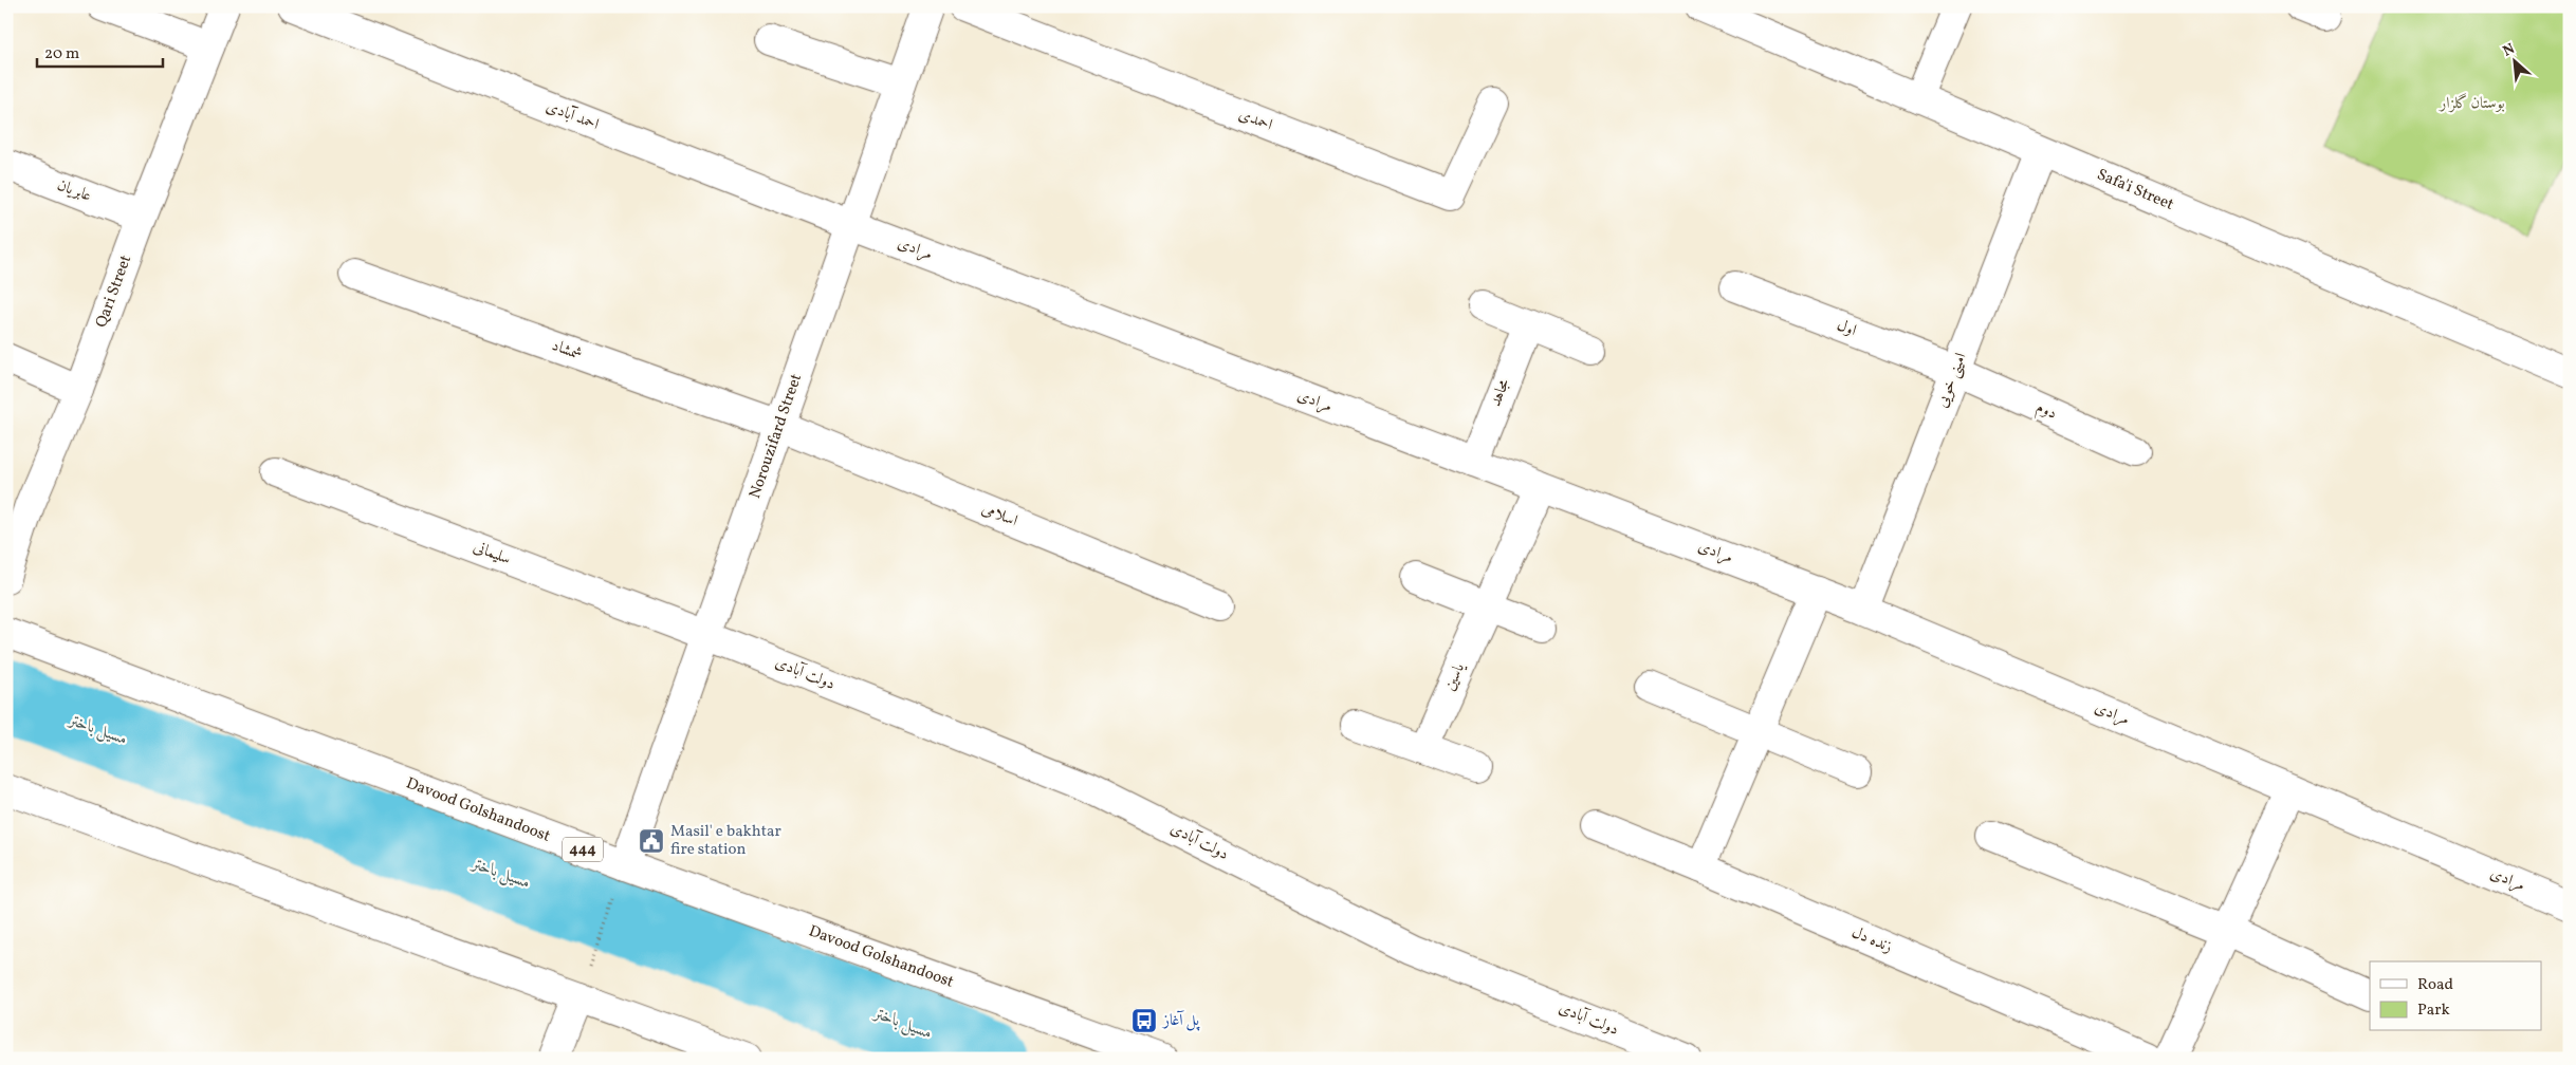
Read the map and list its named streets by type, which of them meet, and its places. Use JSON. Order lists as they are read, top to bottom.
{
  "streets": {
    "street": [
      "احمد آبادی",
      "احمدی",
      "Safa'i Street",
      "عابریان",
      "مرادی",
      "Qari Street",
      "اول",
      "شمشاد",
      "امینی خویی",
      "مجاهد",
      "دوم",
      "Norouzifard Street",
      "اسلامی",
      "سلیمانی",
      "دولت آبادی",
      "یاسین",
      "Davood Golshandoost",
      "444",
      "زنده دل"
    ]
  },
  "crossings": [
    ["احمد آبادی", "مرادی"],
    ["احمد آبادی", "Norouzifard Street"],
    ["Safa'i Street", "امینی خویی"],
    ["عابریان", "Qari Street"],
    ["مرادی", "امینی خویی"],
    ["مرادی", "مجاهد"],
    ["مرادی", "Norouzifard Street"],
    ["مرادی", "یاسین"],
    ["اول", "امینی خویی"],
    ["اول", "دوم"],
    ["شمشاد", "Norouzifard Street"],
    ["شمشاد", "اسلامی"],
    ["امینی خویی", "دوم"],
    ["Norouzifard Street", "اسلامی"],
    ["Norouzifard Street", "سلیمانی"],
    ["Norouzifard Street", "دولت آبادی"],
    ["Norouzifard Street", "Davood Golshandoost"],
    ["سلیمانی", "دولت آبادی"]
  ],
  "water": ["مسیل باختر"],
  "parks": ["بوستان گلزار"],
  "places": {
    "public building": ["Masil' e bakhtar fire station"],
    "bus stop": ["پل آغاز"]
  },
  "legend": ["Road", "Park"],
  "scale_bar": "20 m",
  "north": "top left"
}
